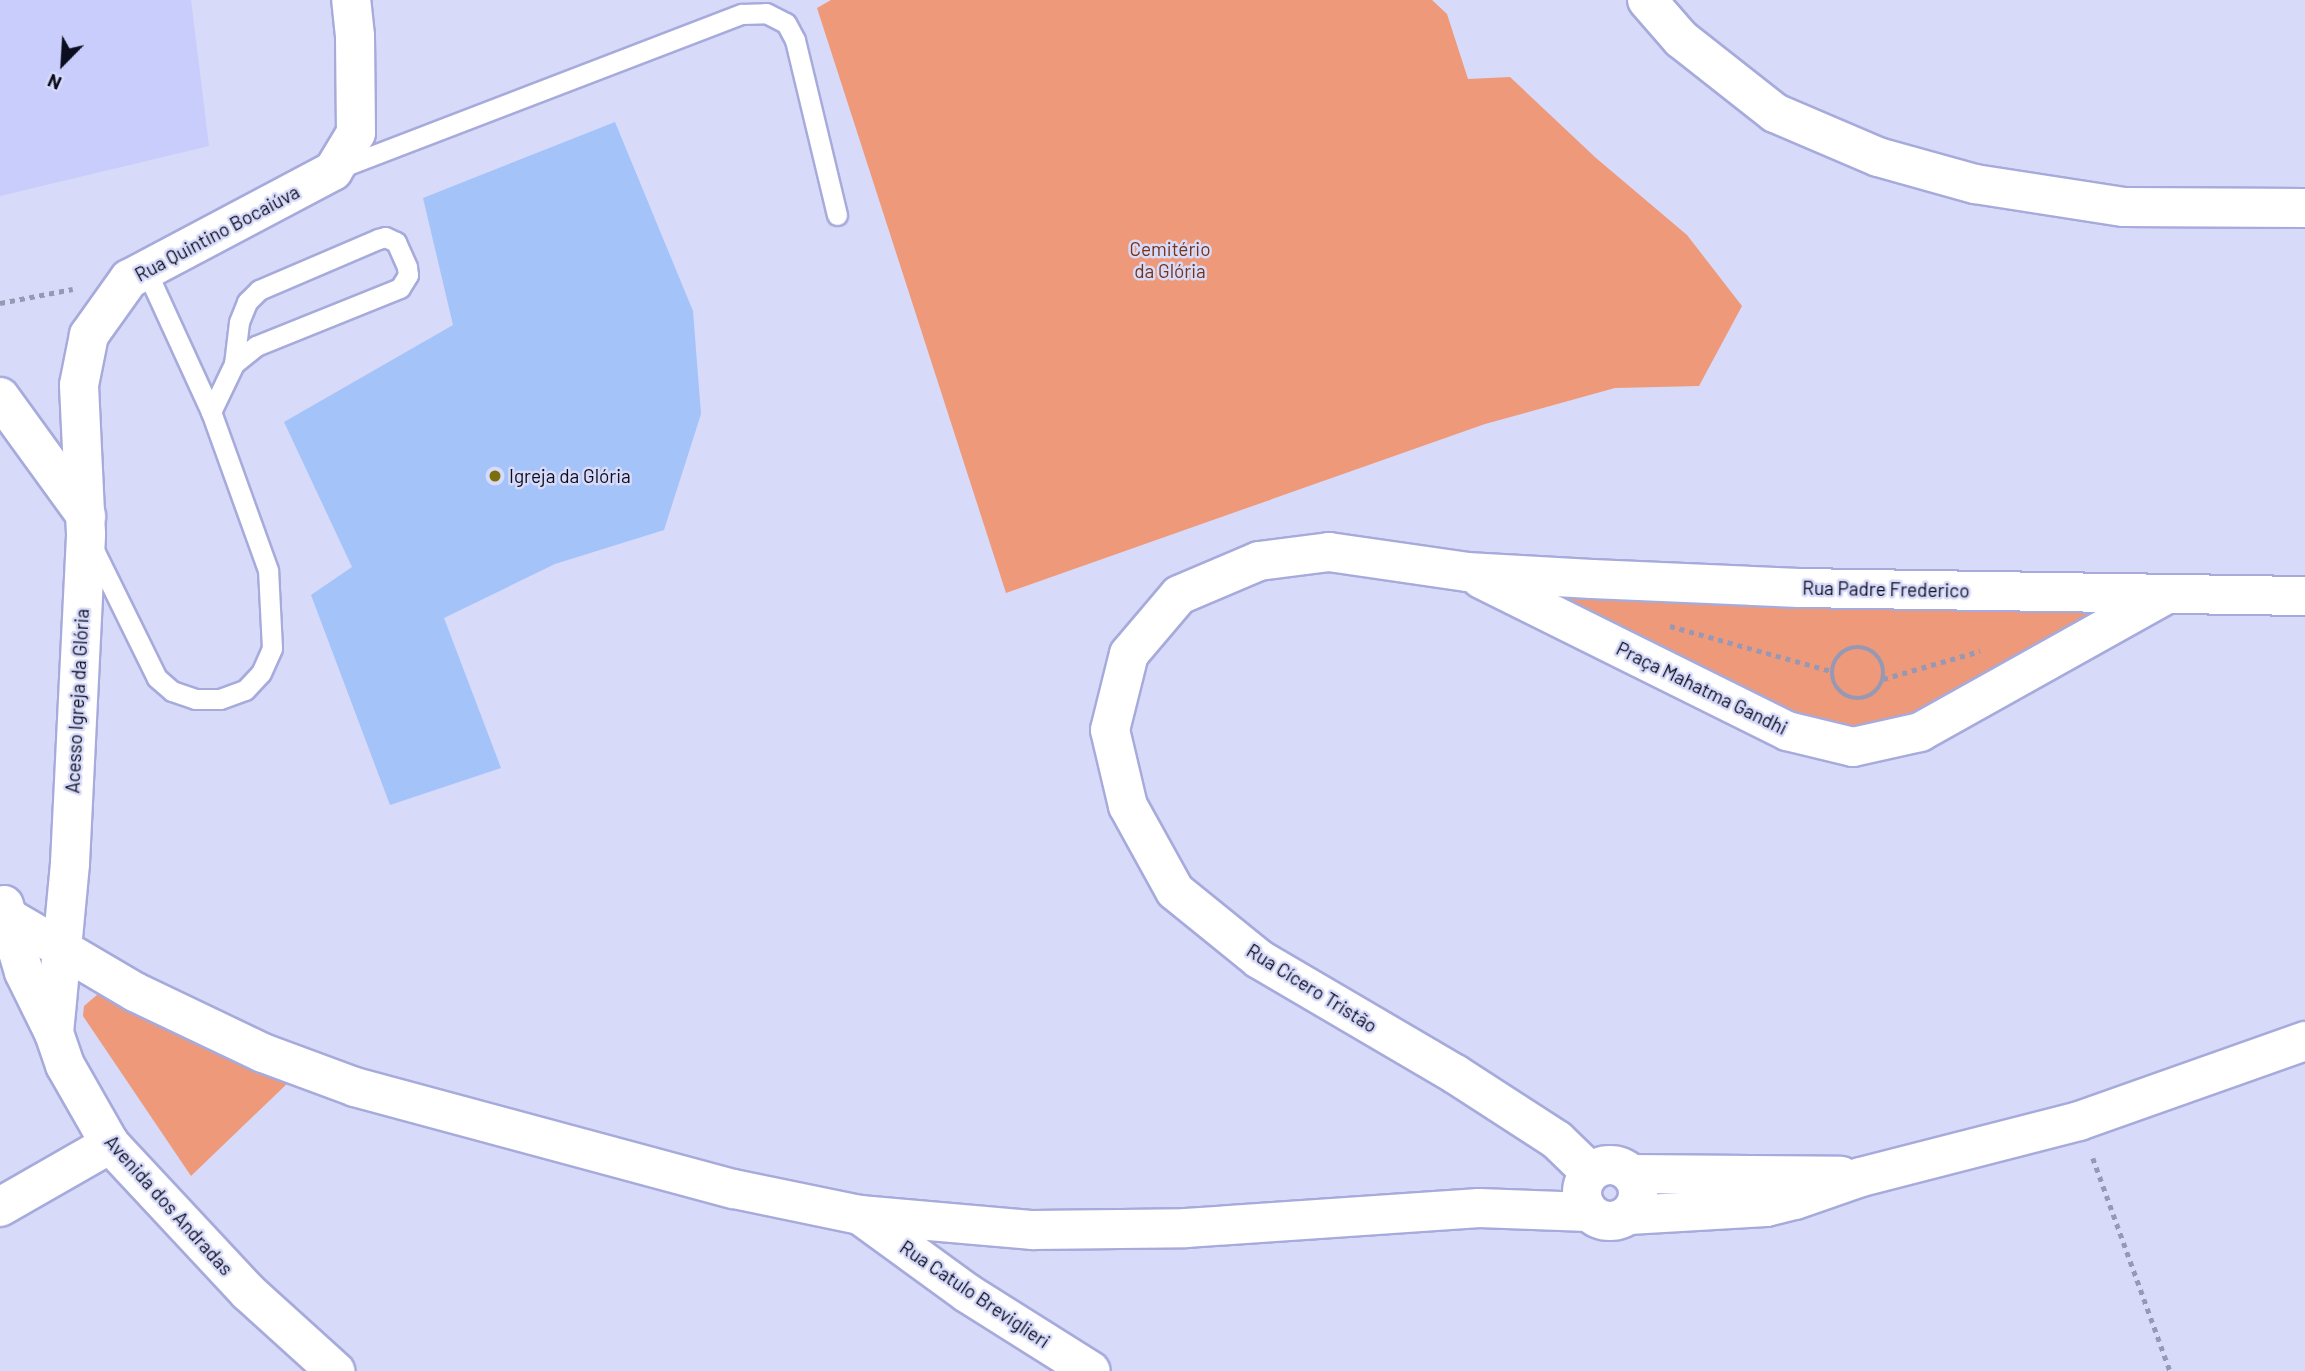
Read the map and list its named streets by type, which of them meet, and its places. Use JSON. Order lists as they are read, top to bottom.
{
  "streets": {
    "street": [
      "Rua Quintino Bocaiúva",
      "Rua Padre Frederico",
      "Praça Mahatma Gandhi",
      "Acesso Igreja da Glória",
      "Rua Cícero Tristão",
      "Avenida dos Andradas",
      "Rua Catulo Breviglieri"
    ]
  },
  "crossings": [
    ["Rua Quintino Bocaiúva", "Acesso Igreja da Glória"],
    ["Rua Padre Frederico", "Praça Mahatma Gandhi"],
    ["Rua Padre Frederico", "Rua Cícero Tristão"],
    ["Praça Mahatma Gandhi", "Rua Cícero Tristão"],
    ["Acesso Igreja da Glória", "Avenida dos Andradas"]
  ],
  "parks": ["Cemitério da Glória"],
  "places": ["Igreja da Glória"],
  "north": "bottom left"
}
